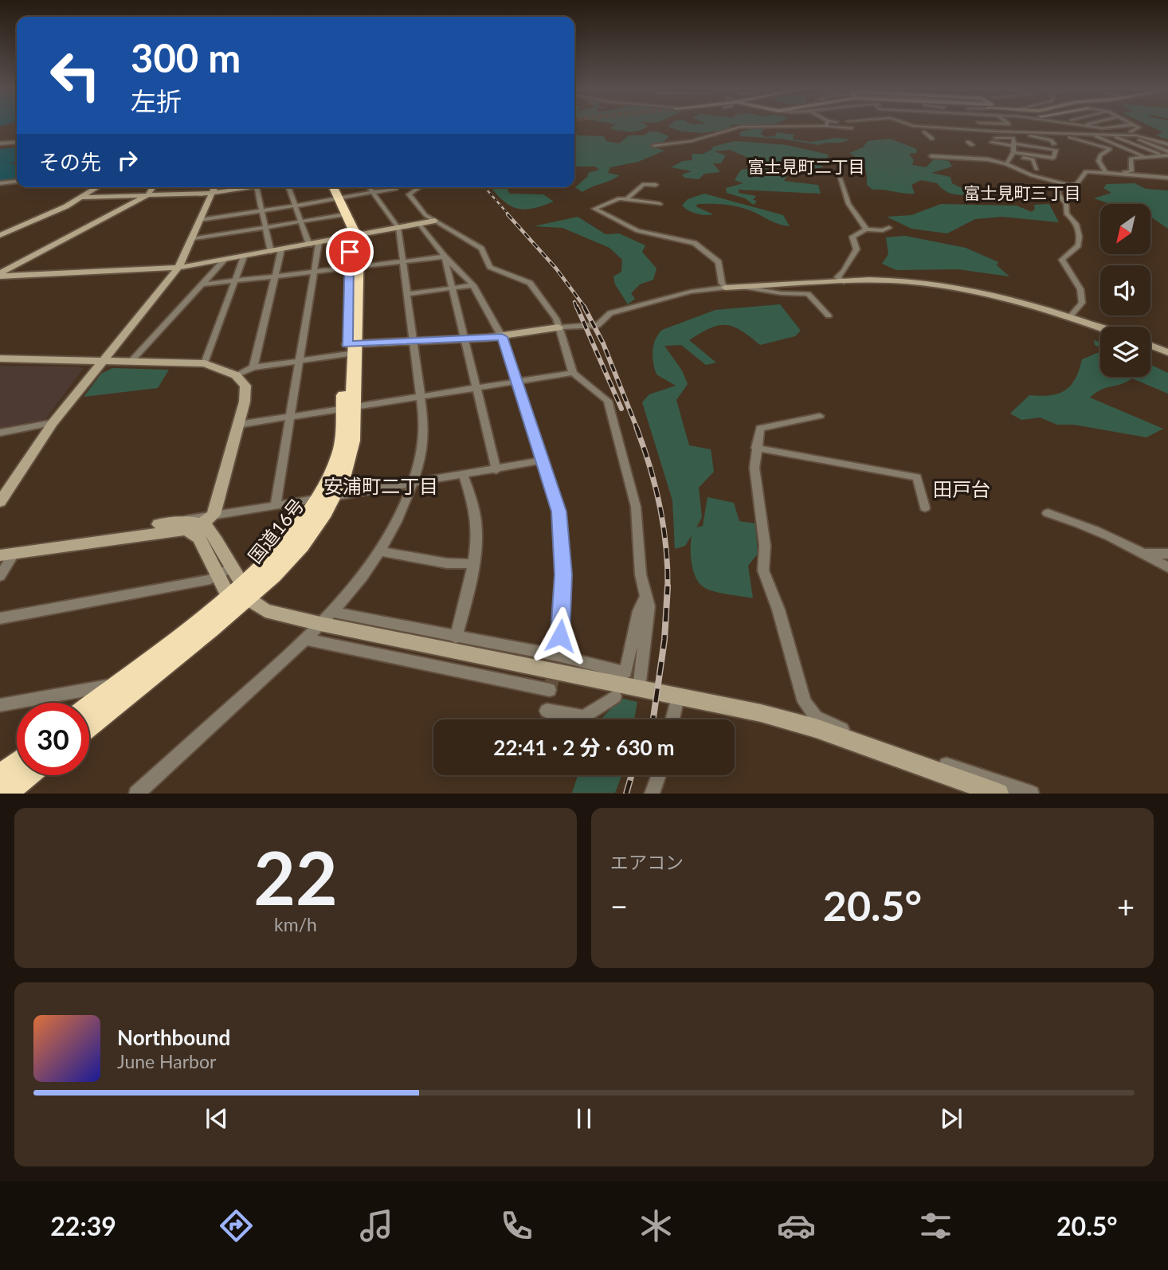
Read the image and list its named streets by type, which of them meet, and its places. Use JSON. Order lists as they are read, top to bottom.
{
  "streets": {
    "highway": ["国道16号"]
  },
  "districts": [
    "富士見町二丁目",
    "富士見町三丁目",
    "安浦町二丁目",
    "田戸台"
  ],
  "north": "bottom left",
  "page": {
    "turn": ["300 m", "左折"],
    "then": "その先",
    "limit": "30",
    "trip": "22:41 · 2 分 · 630 m",
    "tile": [
      ["22", "km/h"],
      "エアコン"
    ],
    "heat": ["−", "20.5°", "+"],
    "song": ["Northbound", "June Harbor"],
    "tabs": ["22:39", "20.5°"]
  }
}
